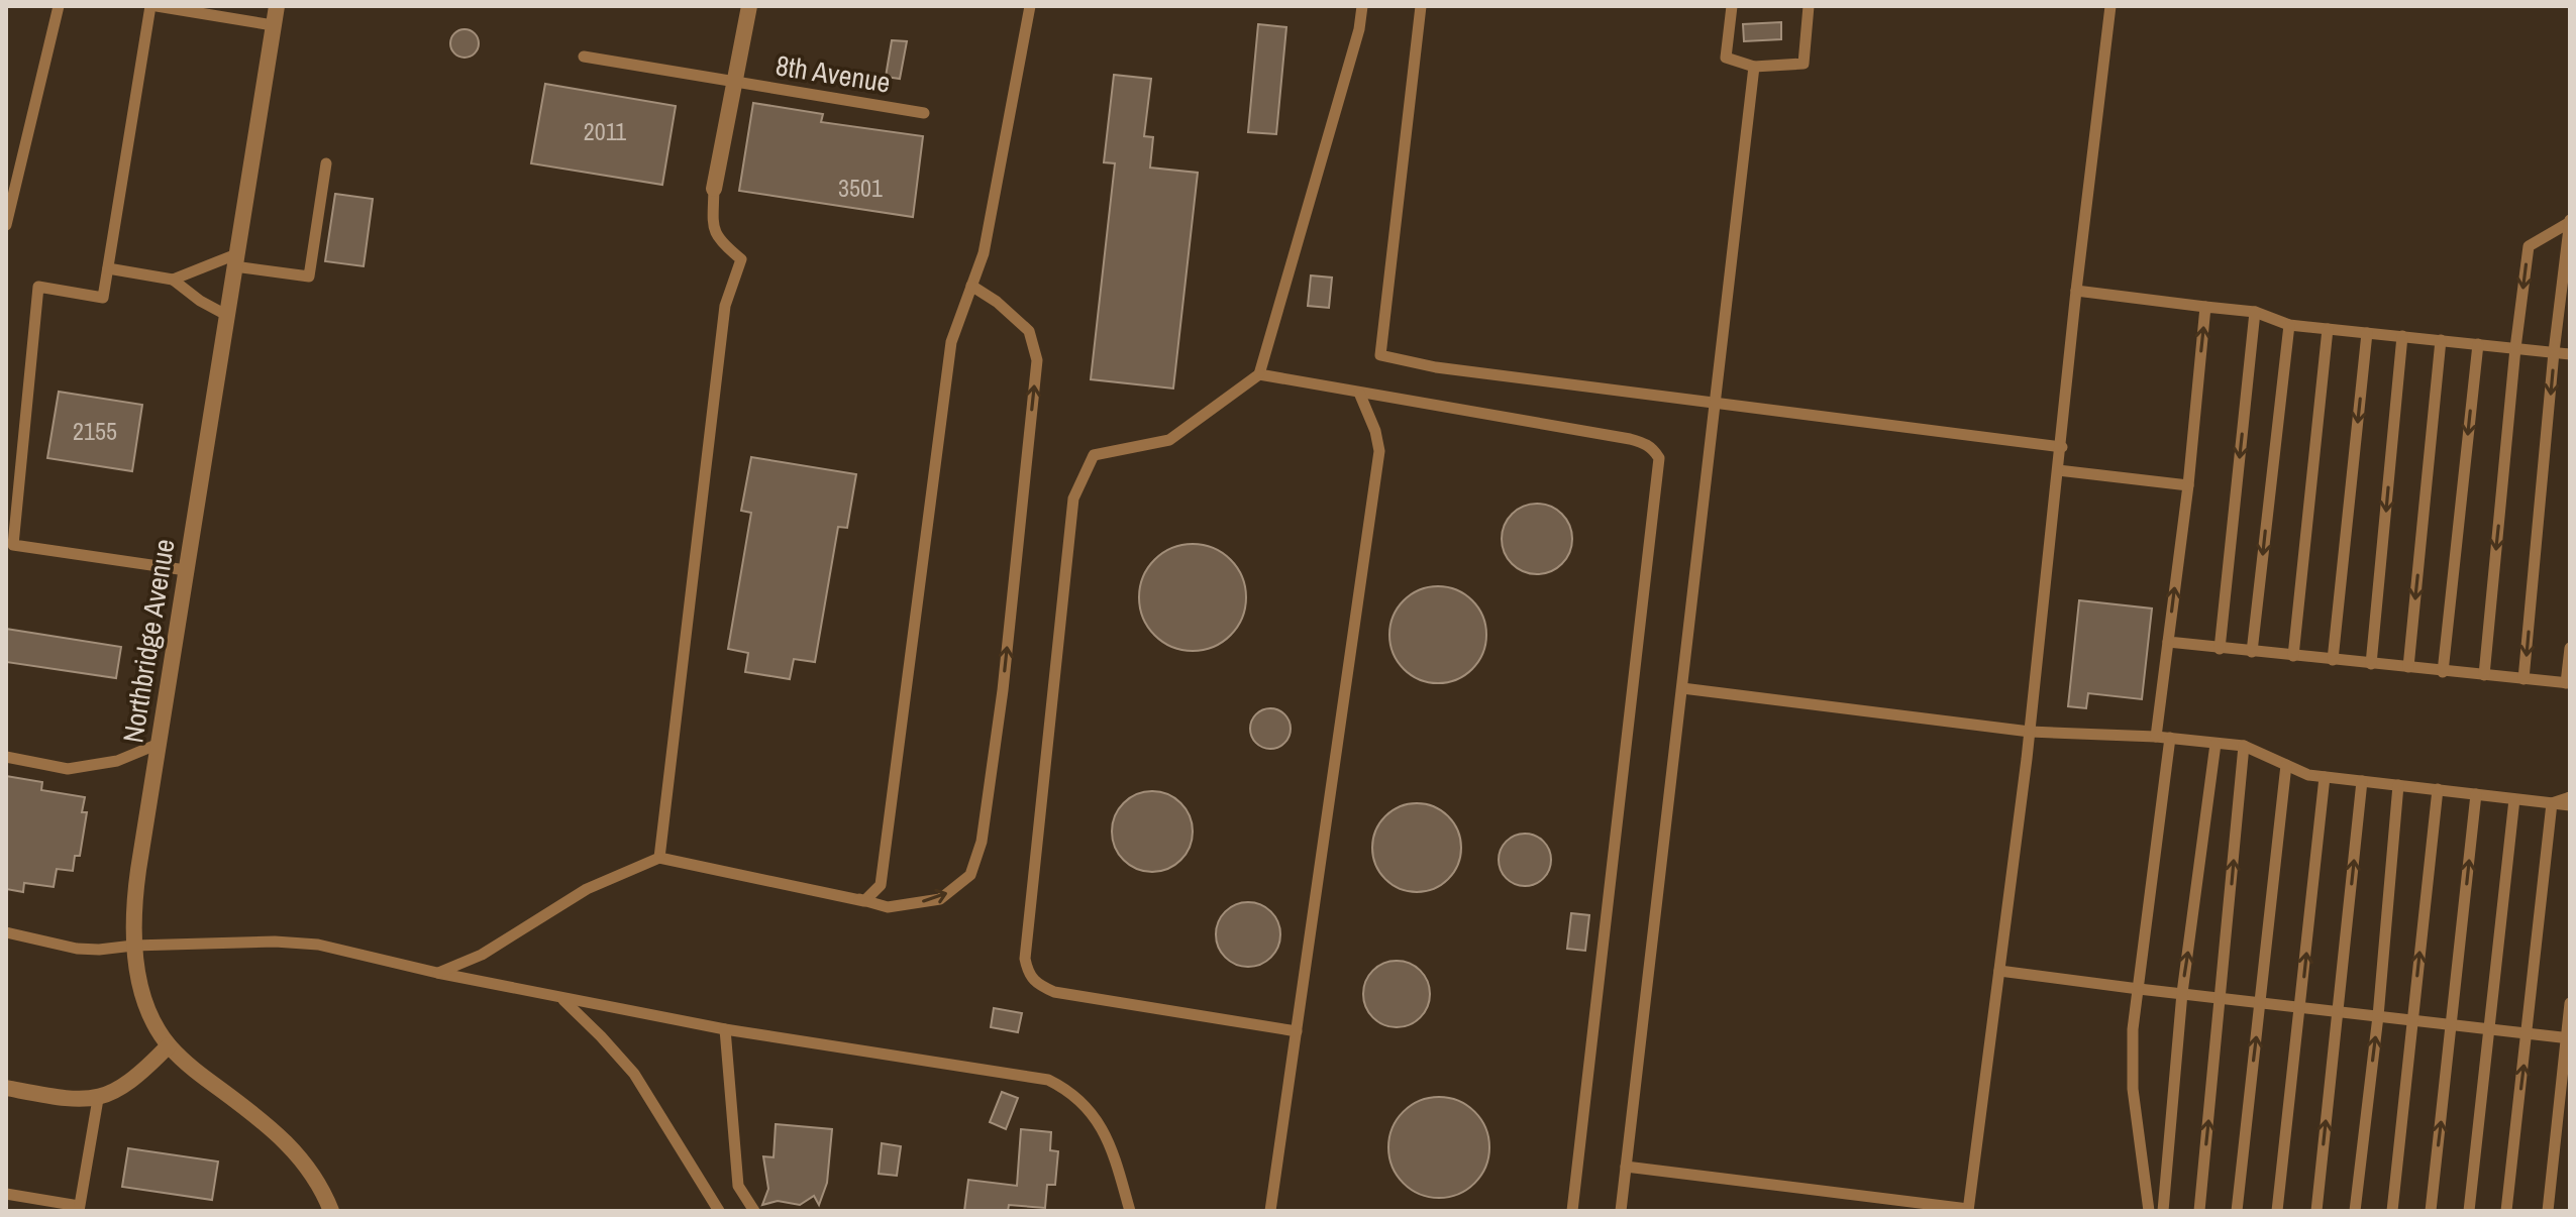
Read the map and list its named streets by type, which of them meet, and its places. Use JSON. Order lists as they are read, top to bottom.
{
  "streets": {
    "street": ["Northbridge Avenue"],
    "lane": ["8th Avenue"]
  },
  "house_numbers": ["2011", "3501", "2155"]
}
